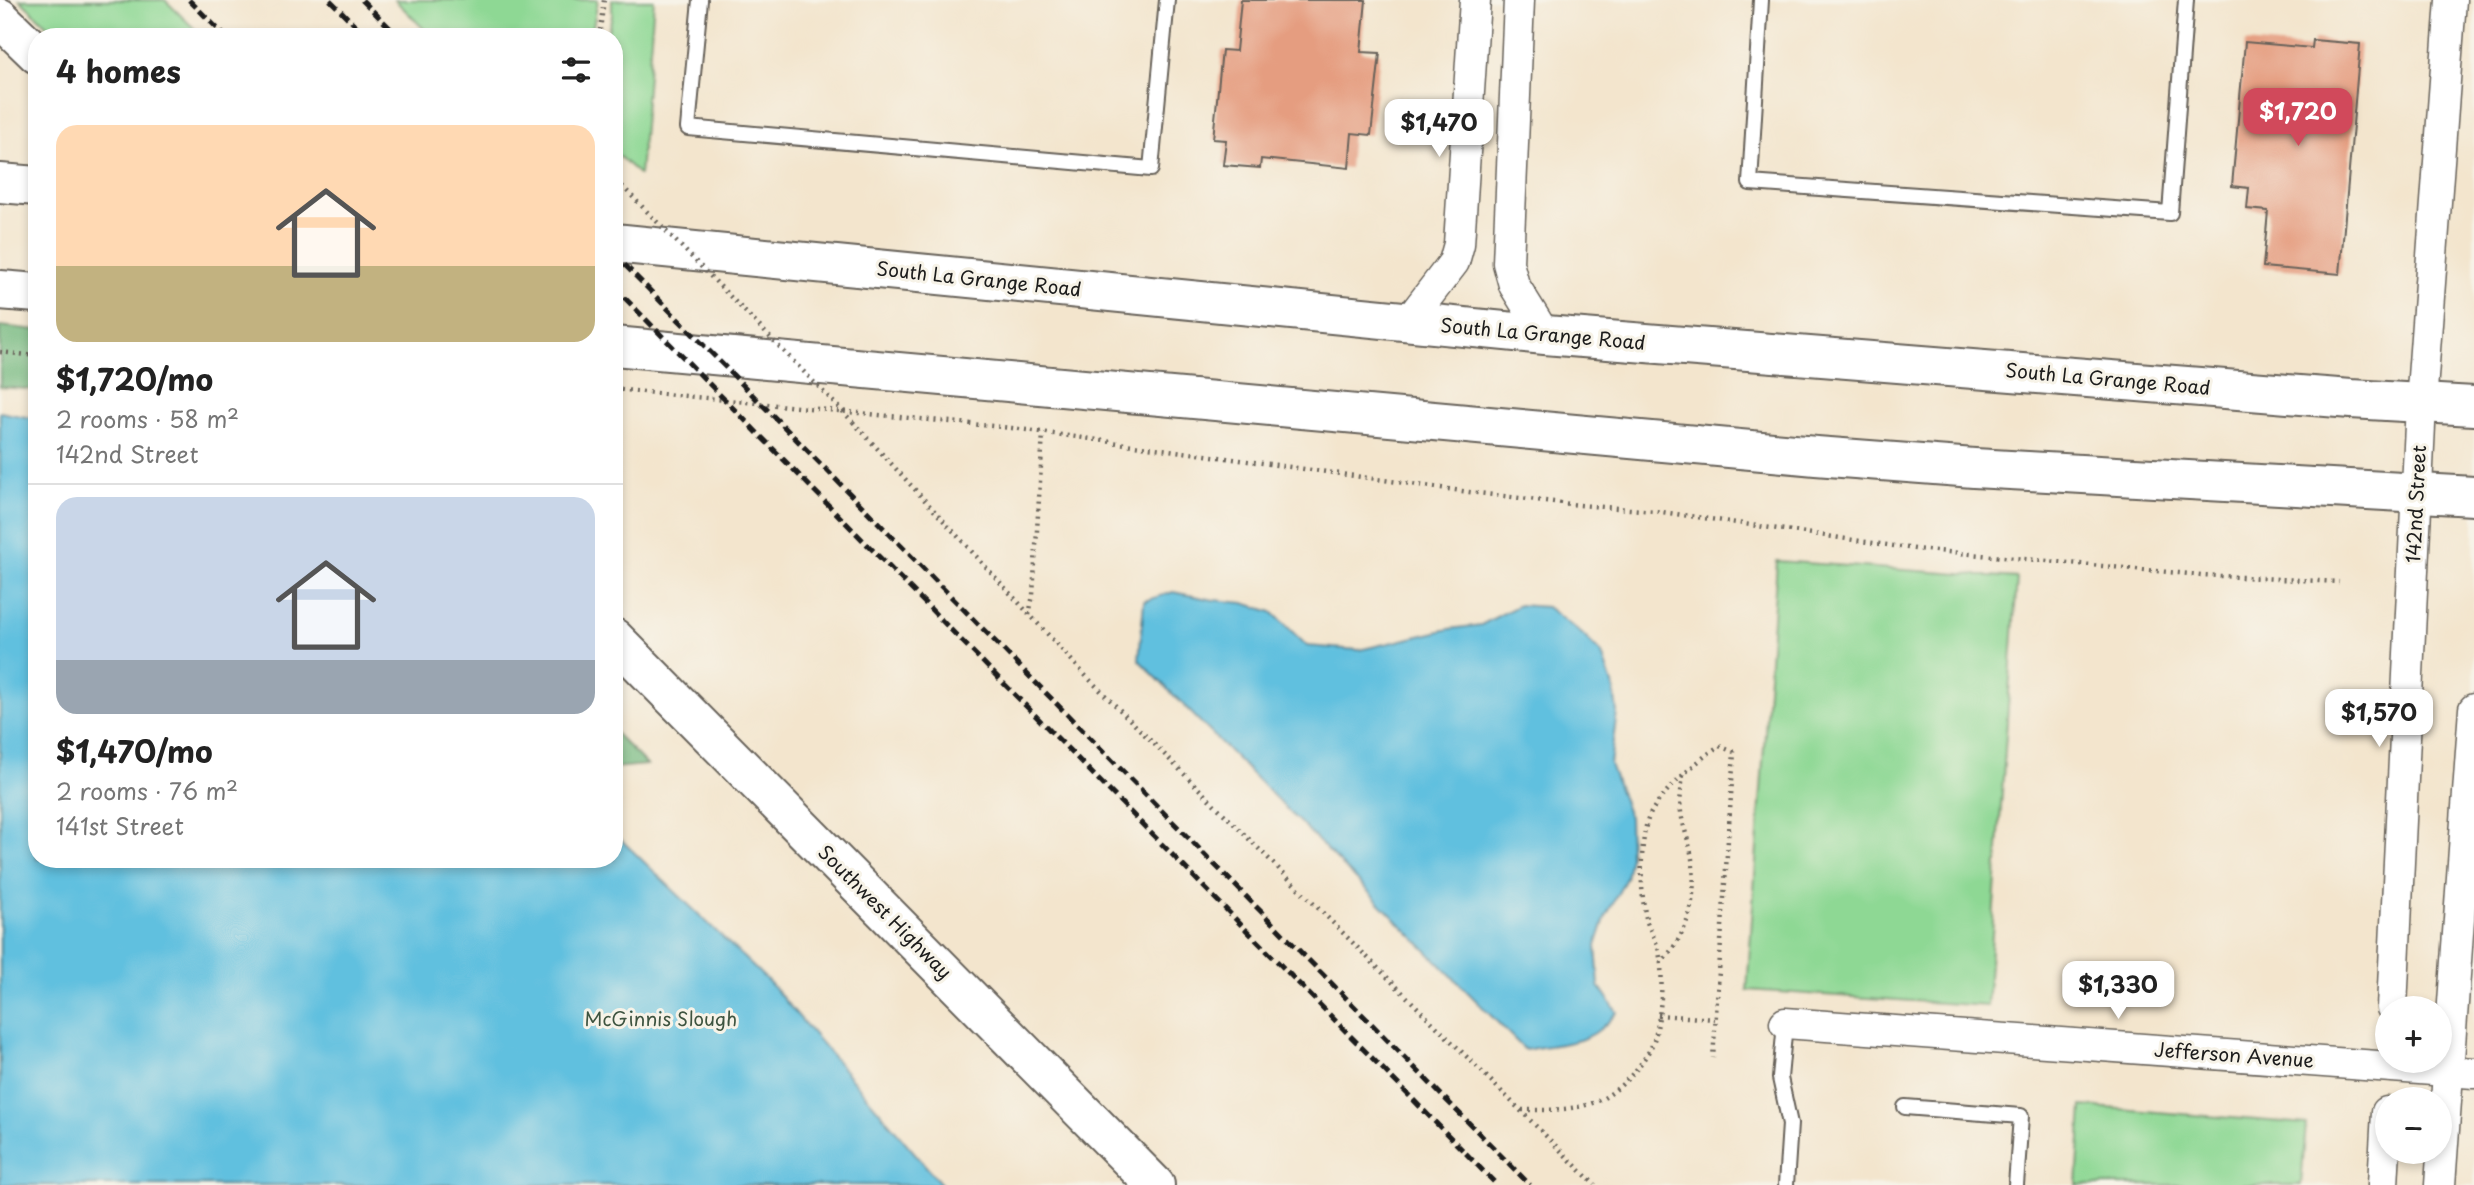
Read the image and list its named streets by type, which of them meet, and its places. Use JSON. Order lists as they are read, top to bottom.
{
  "streets": {
    "main road": ["South La Grange Road", "Southwest Highway"],
    "street": ["142nd Street", "Jefferson Avenue"]
  },
  "crossings": [
    ["South La Grange Road", "142nd Street"]
  ],
  "parks": ["McGinnis Slough"],
  "page": {
    "heading": "4 homes",
    "price": [
      "$1,720",
      "$1,470",
      "$1,570",
      "$1,330"
    ],
    "list": [
      {
        "name": "$1,720/mo",
        "note": "2 rooms · 58 m² · 142nd Street"
      },
      {
        "name": "$1,470/mo",
        "note": "2 rooms · 76 m² · 141st Street"
      }
    ],
    "map_buttons": ["+", "−"]
  }
}
